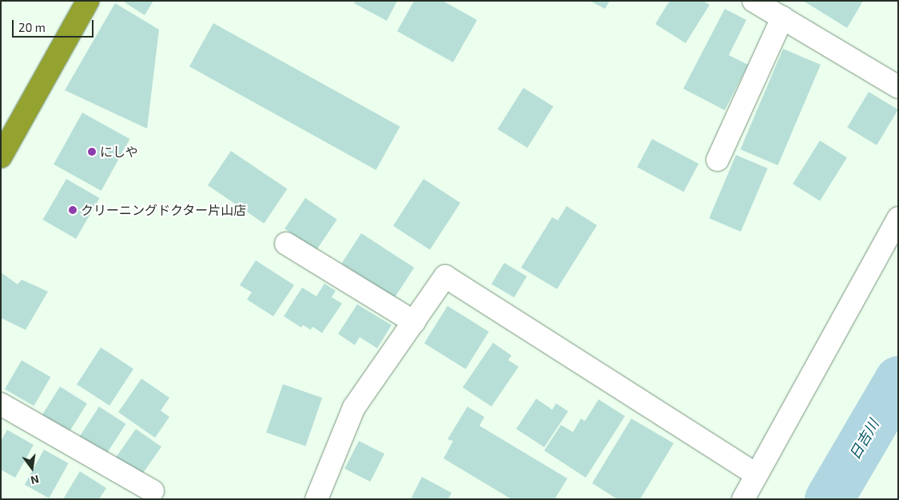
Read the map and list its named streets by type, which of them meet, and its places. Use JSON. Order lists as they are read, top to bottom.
{
  "water": ["日吉川"],
  "places": ["にしや", "クリーニングドクター片山店"],
  "scale_bar": "20 m",
  "north": "bottom"
}
